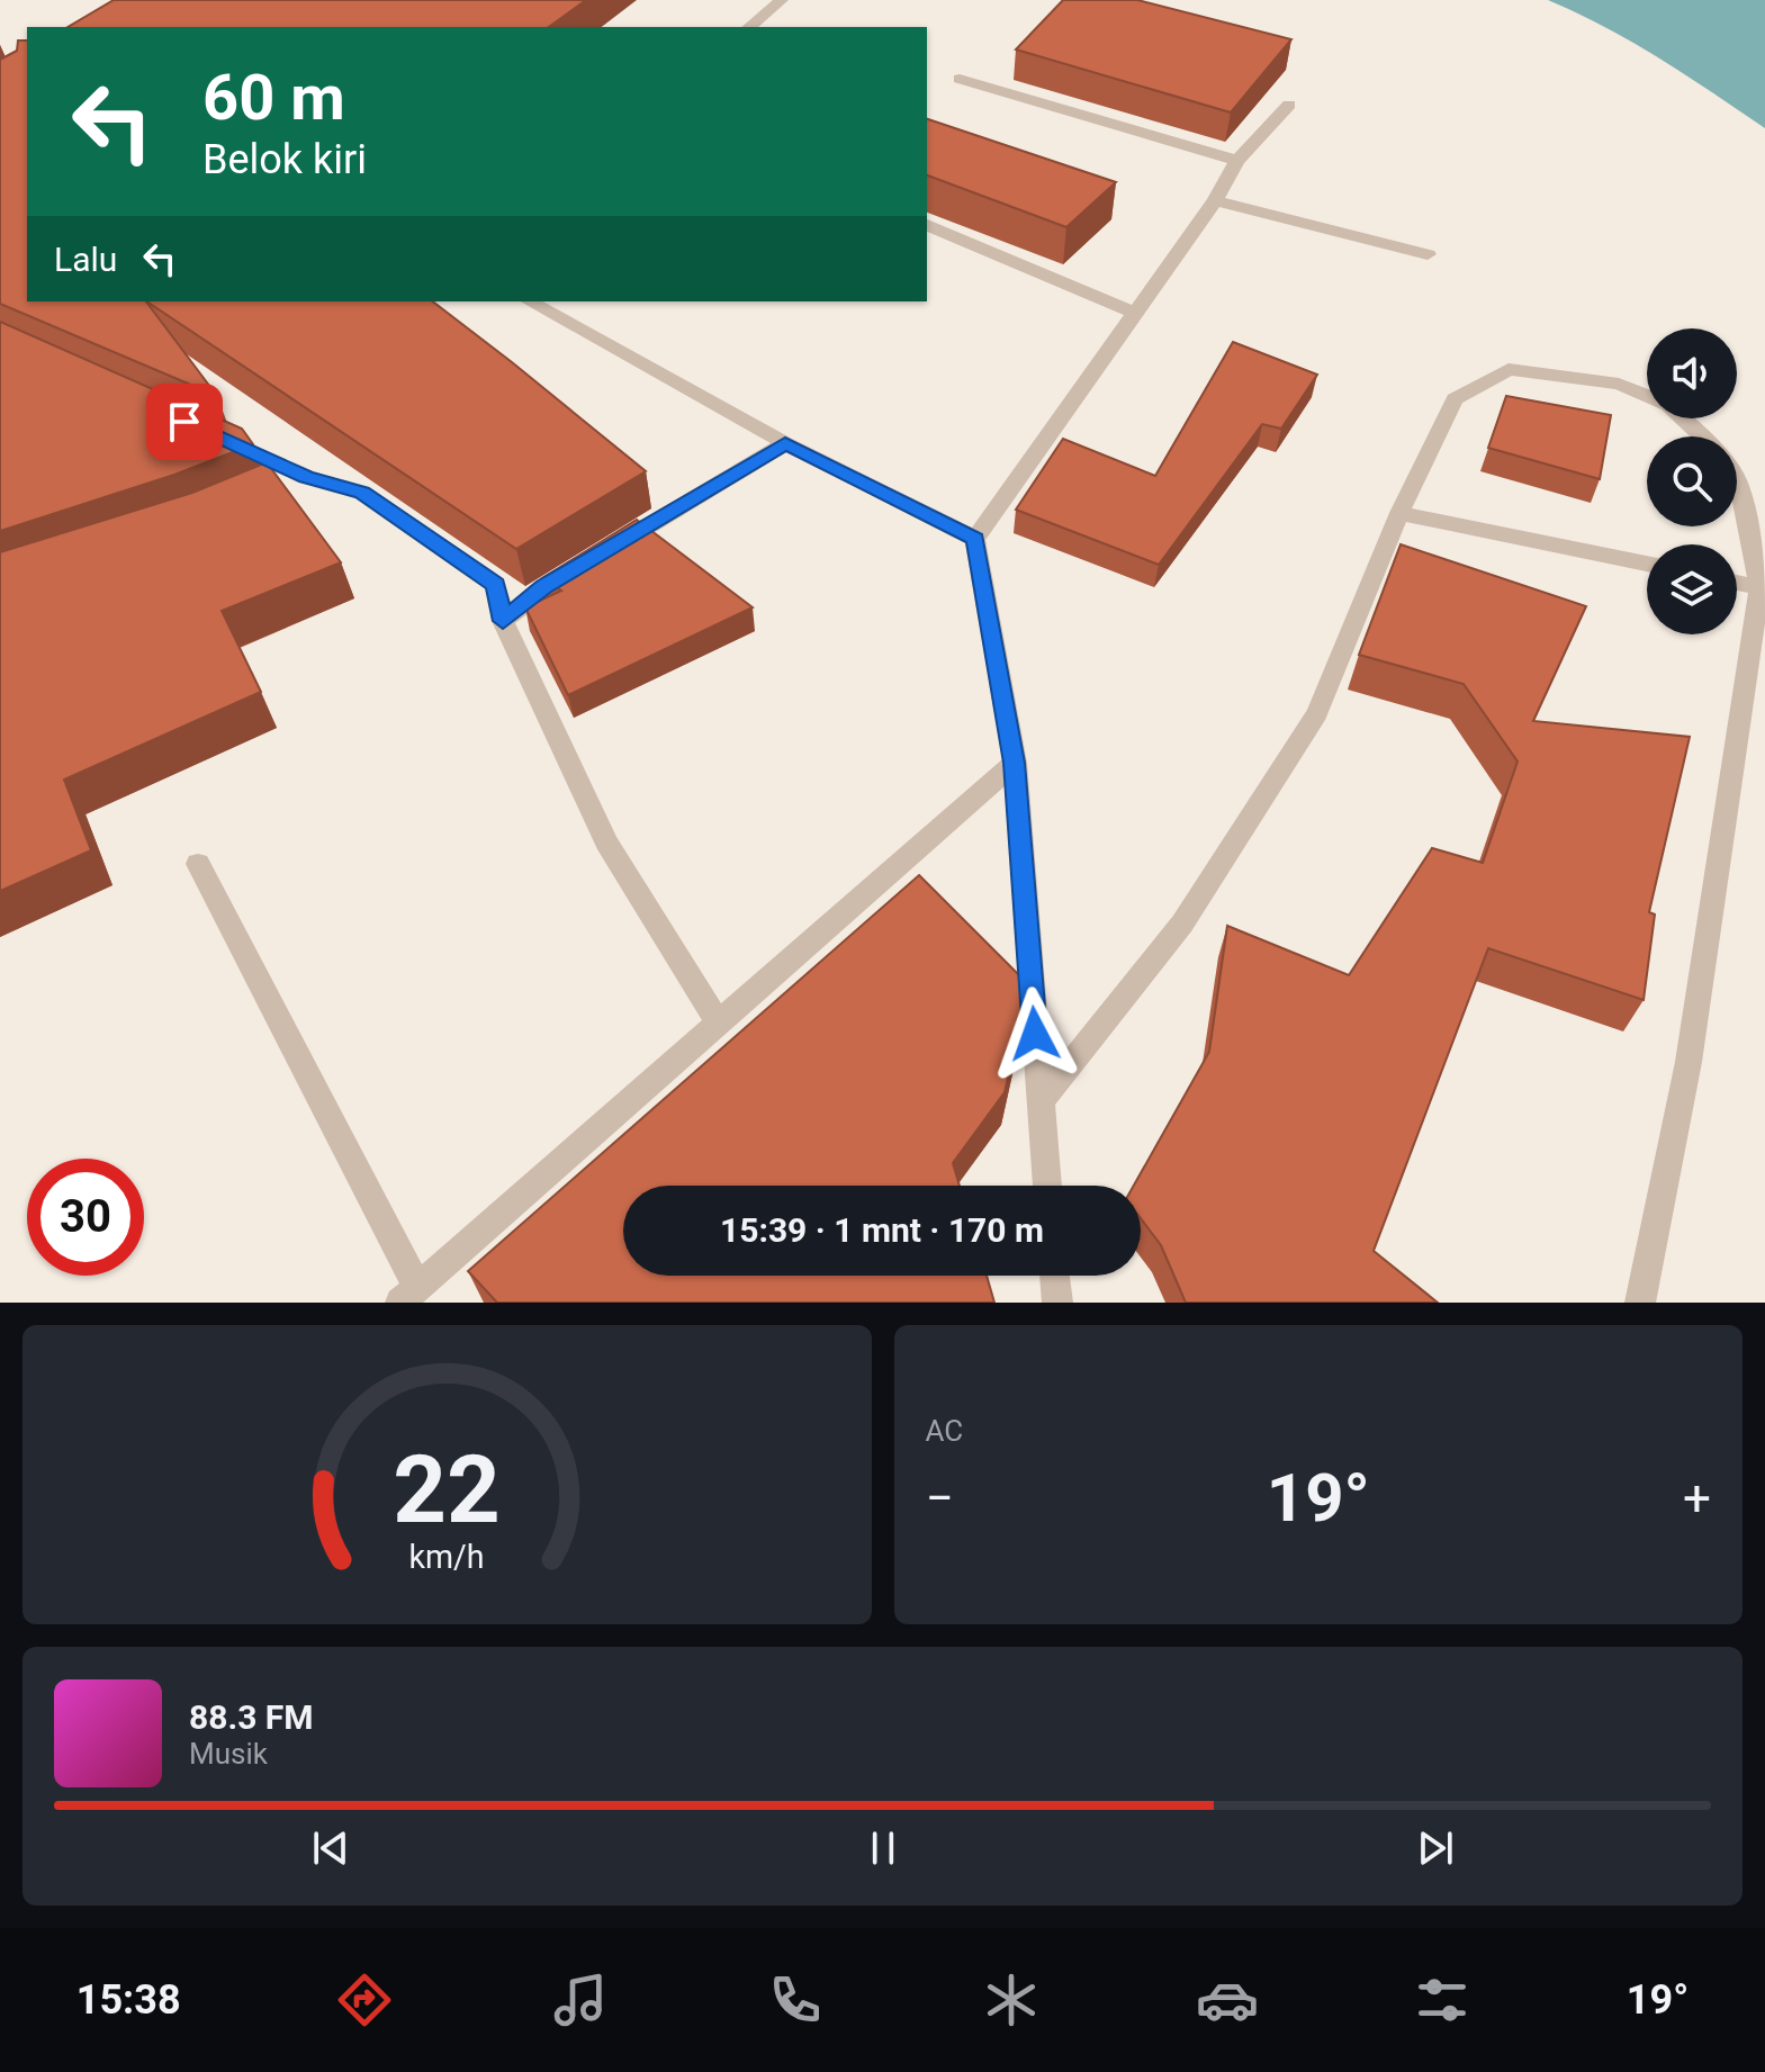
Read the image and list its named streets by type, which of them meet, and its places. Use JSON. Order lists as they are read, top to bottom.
{
  "page": {
    "turn": ["60 m", "Belok kiri"],
    "then": "Lalu",
    "limit": "30",
    "trip": "15:39 · 1 mnt · 170 m",
    "tile": "AC",
    "heat": ["−", "19°", "+"],
    "song": ["88.3 FM", "Musik"],
    "tabs": ["15:38", "19°"],
    "gauge": ["22", "km/h"]
  }
}
